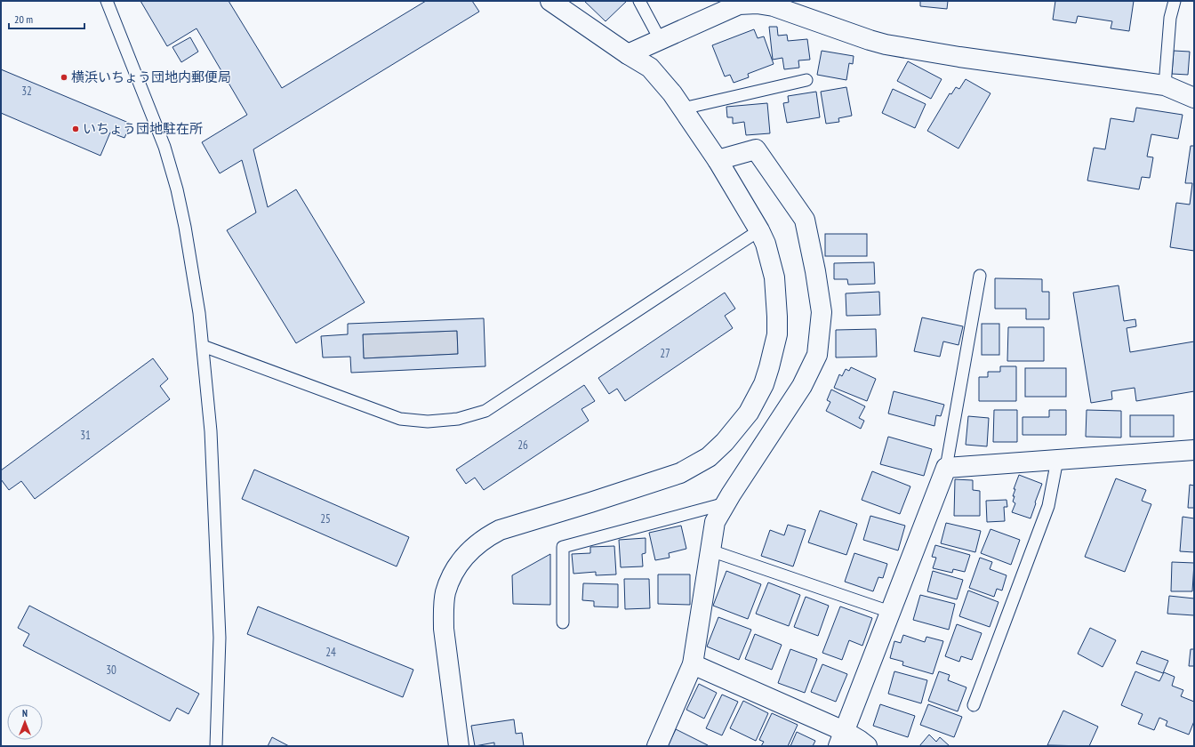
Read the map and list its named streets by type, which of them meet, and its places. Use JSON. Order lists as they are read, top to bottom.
{
  "places": ["横浜いちょう団地内郵便局", "いちょう団地駐在所"],
  "house_numbers": [
    "32",
    "27",
    "31",
    "26",
    "25",
    "24",
    "30"
  ],
  "scale_bar": "20 m",
  "north": "top"
}
